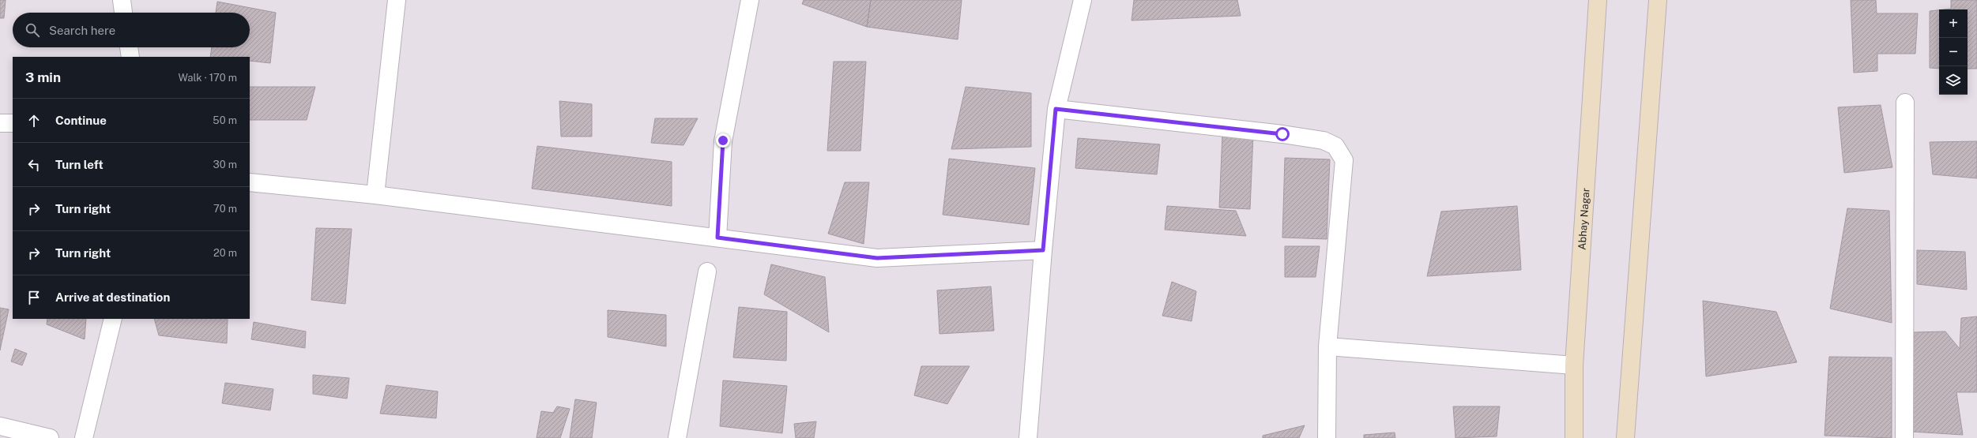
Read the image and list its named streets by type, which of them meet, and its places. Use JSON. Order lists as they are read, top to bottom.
{
  "streets": {
    "main road": ["Abhay Nagar"]
  },
  "page": {
    "map_buttons": ["+", "−"],
    "search": "Search here",
    "heading": ["3 min", "Walk · 170 m"],
    "list": [
      ["Continue", "50 m"],
      ["Turn left", "30 m"],
      ["Turn right", "70 m"],
      ["Turn right", "20 m"],
      "Arrive at destination"
    ]
  }
}
